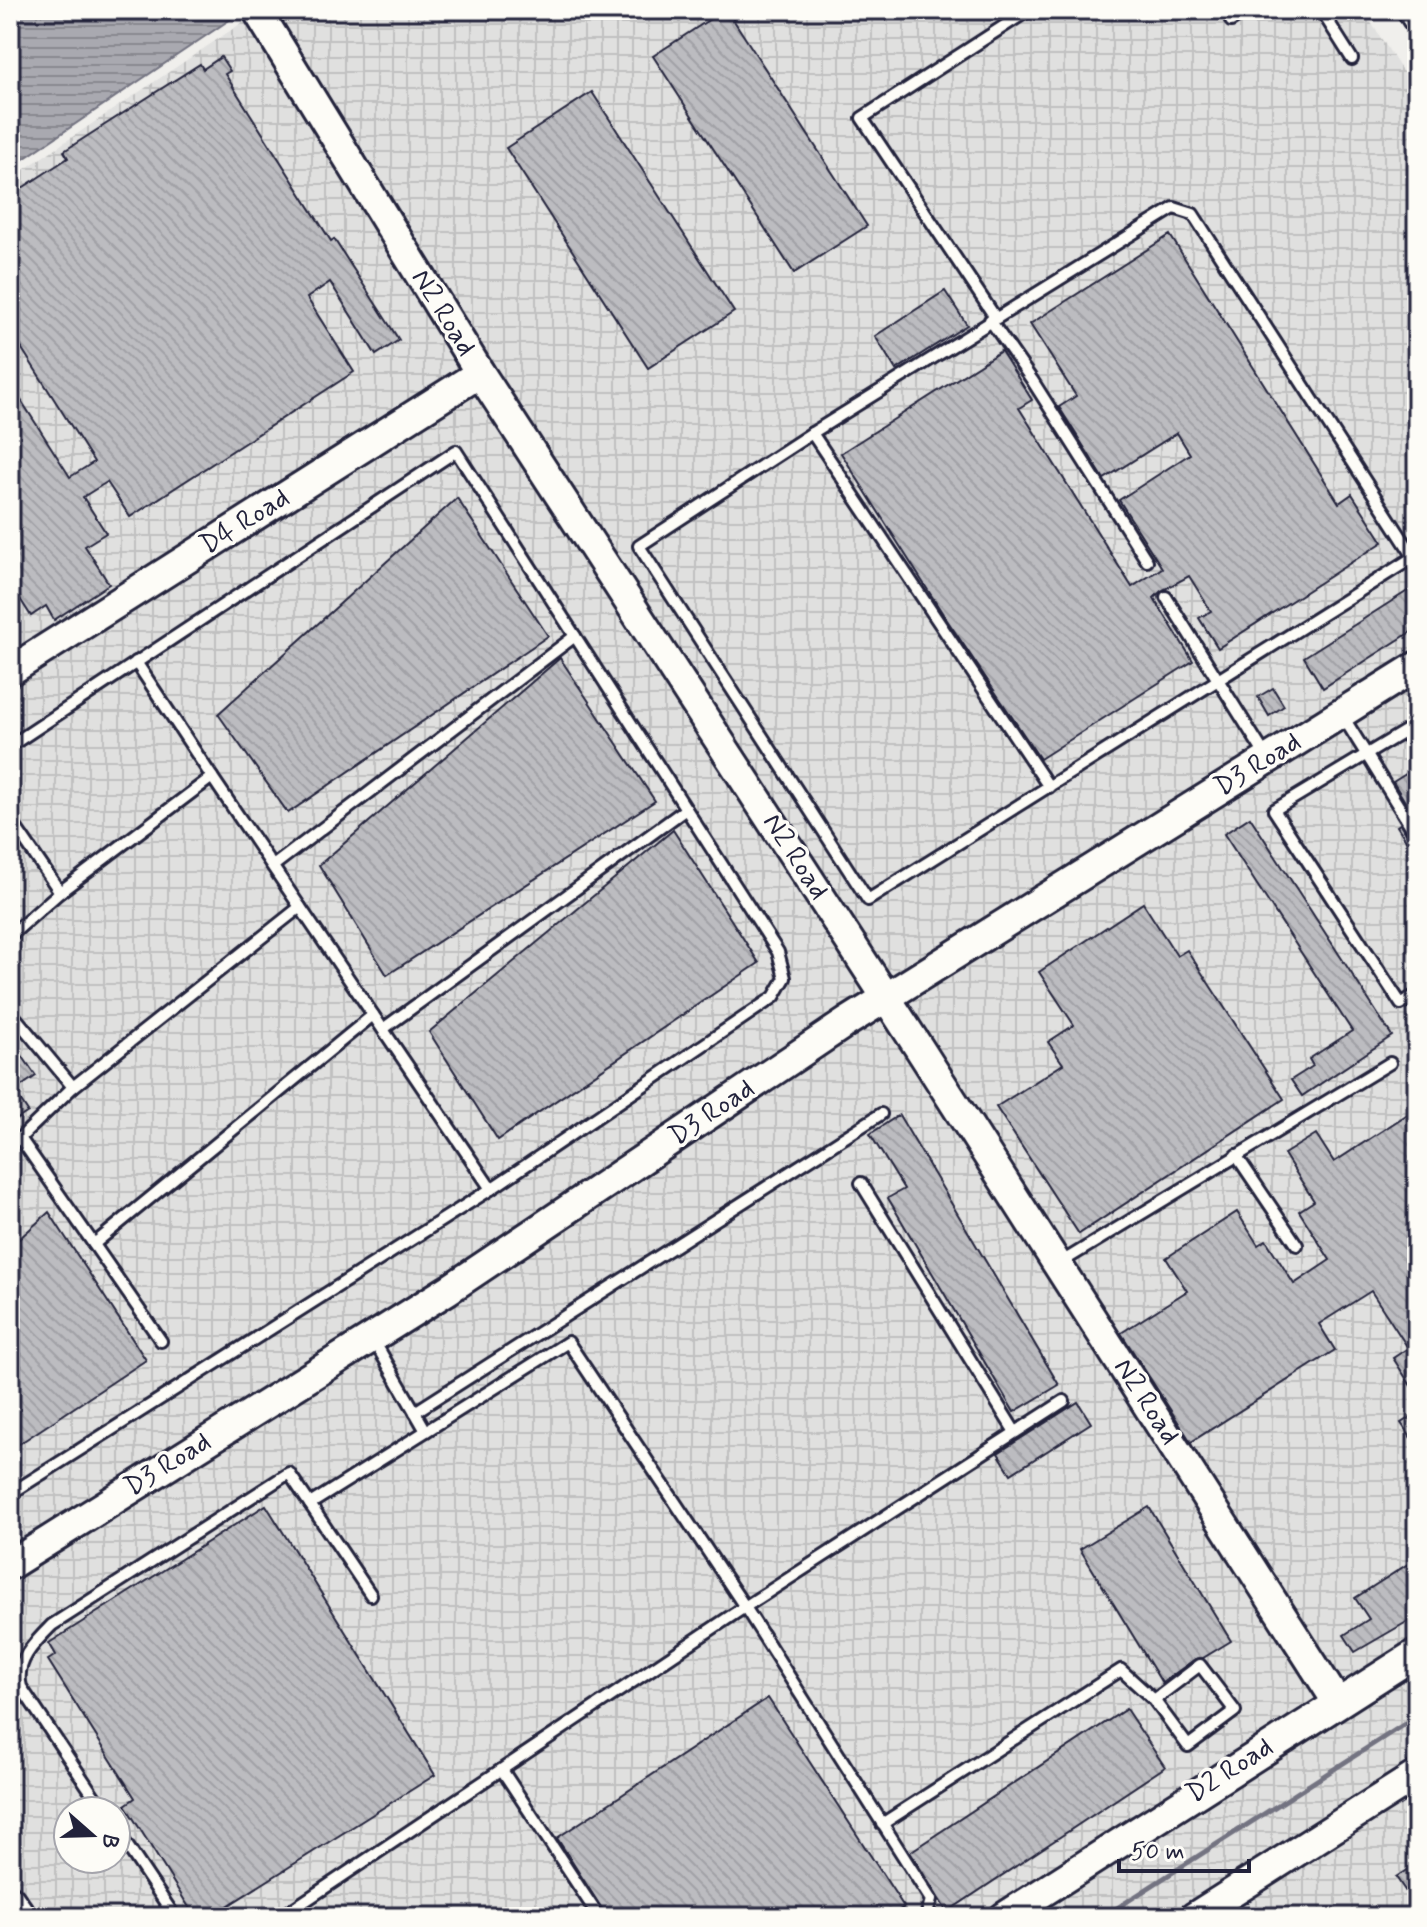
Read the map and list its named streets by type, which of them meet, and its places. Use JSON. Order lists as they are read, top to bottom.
{
  "streets": {
    "street": [
      "N2 Road",
      "D4 Road",
      "D3 Road",
      "D2 Road"
    ]
  },
  "crossings": [
    ["N2 Road", "D4 Road"],
    ["N2 Road", "D3 Road"],
    ["N2 Road", "D2 Road"]
  ],
  "scale_bar": "50 m",
  "north": "right"
}
